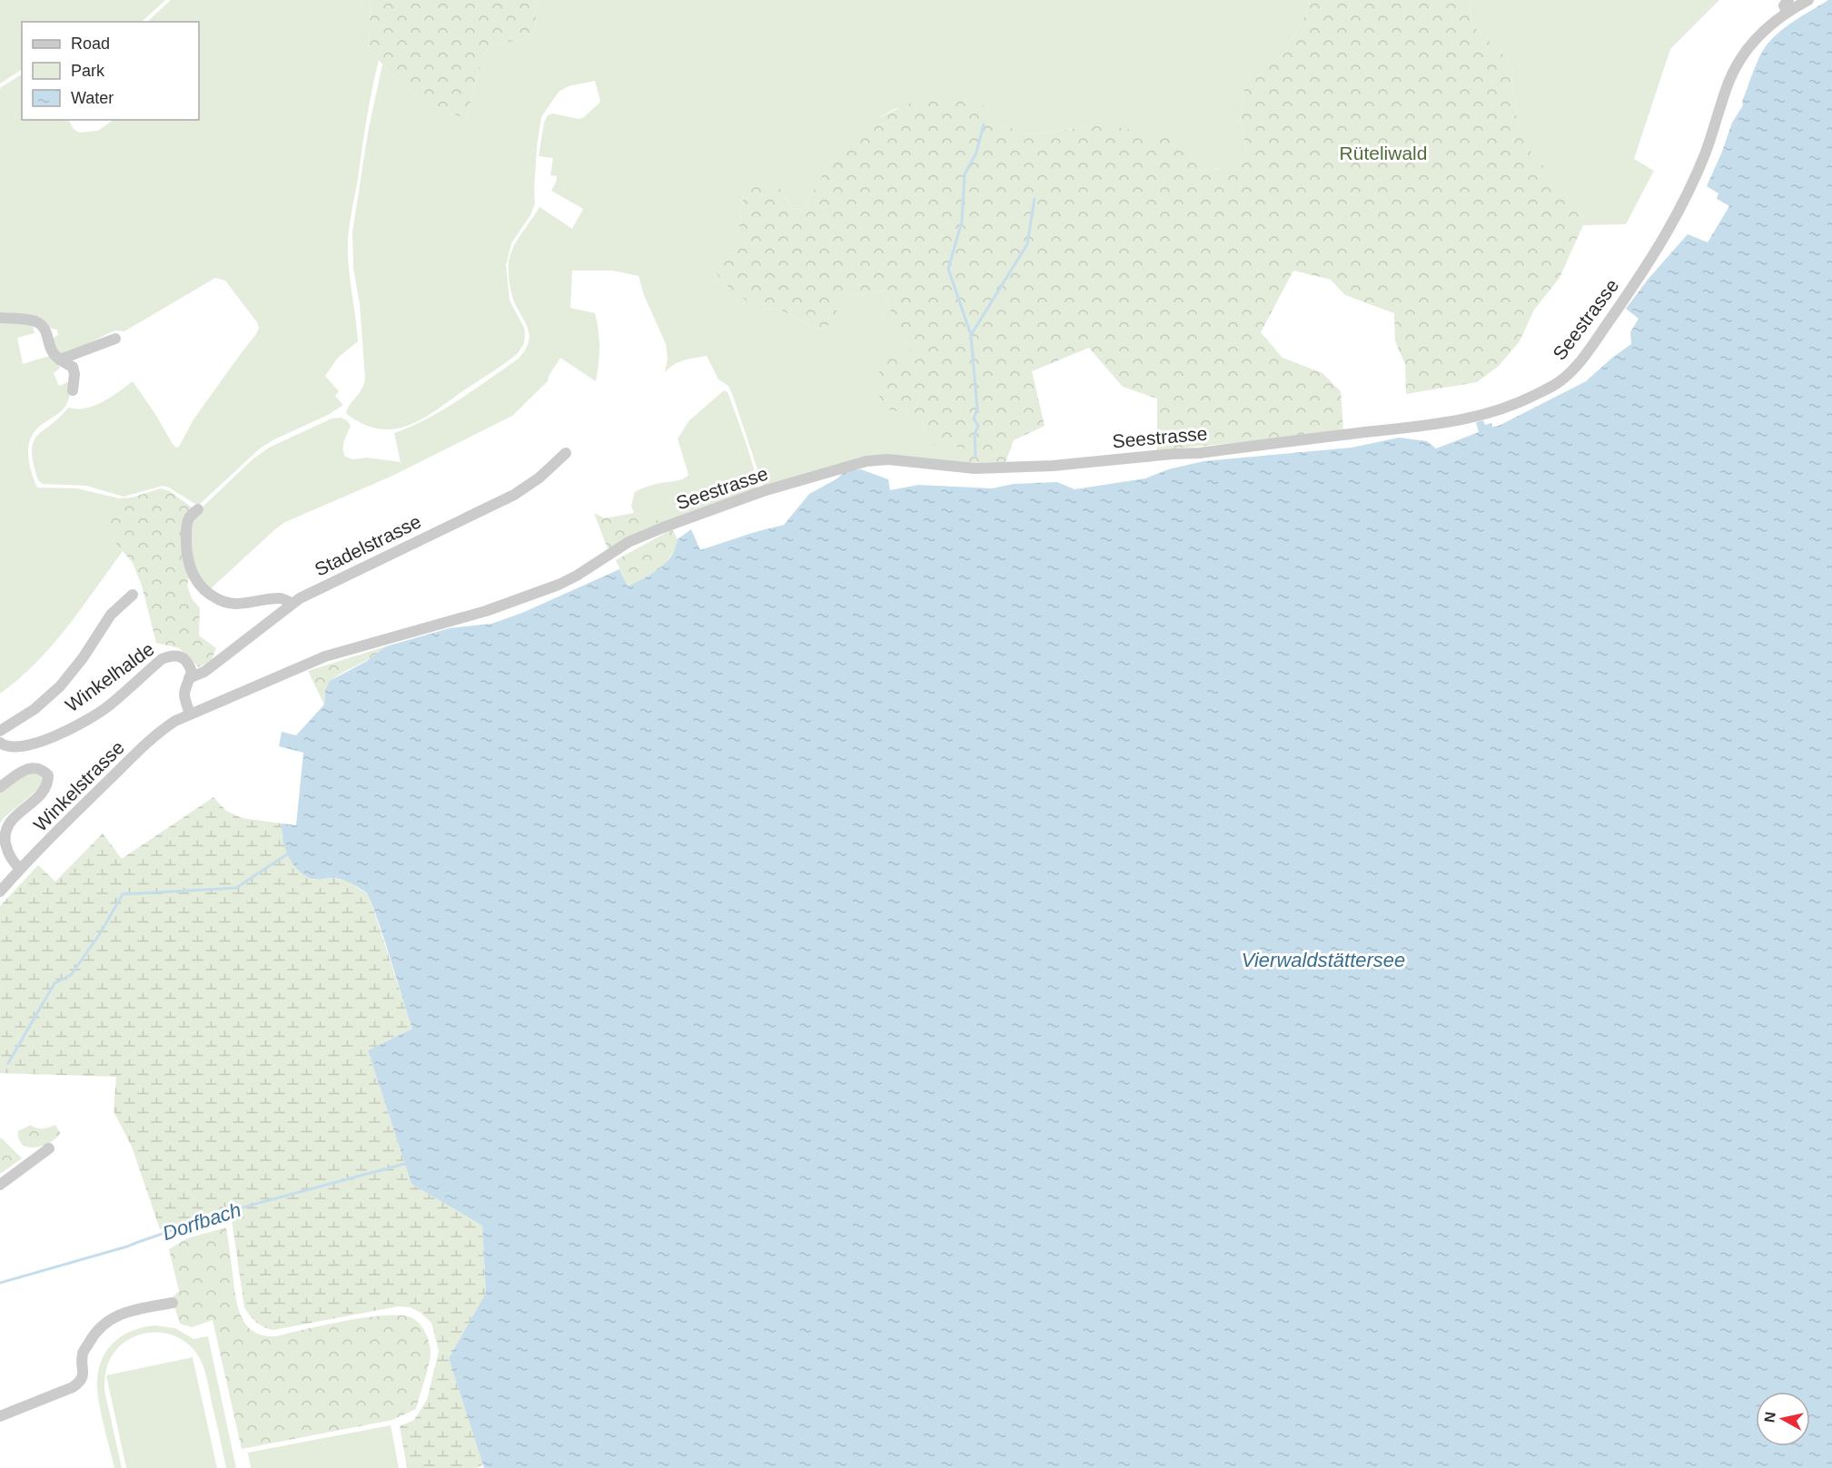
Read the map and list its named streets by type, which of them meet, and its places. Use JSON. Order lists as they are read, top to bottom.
{
  "streets": {
    "street": [
      "Seestrasse",
      "Stadelstrasse",
      "Winkelhalde",
      "Winkelstrasse"
    ]
  },
  "crossings": [
    ["Seestrasse", "Winkelhalde"],
    ["Seestrasse", "Winkelstrasse"],
    ["Stadelstrasse", "Winkelhalde"],
    ["Winkelhalde", "Winkelstrasse"]
  ],
  "water": ["Vierwaldstättersee", "Dorfbach"],
  "parks": ["Rüteliwald"],
  "legend": ["Road", "Park", "Water"],
  "north": "left"
}
